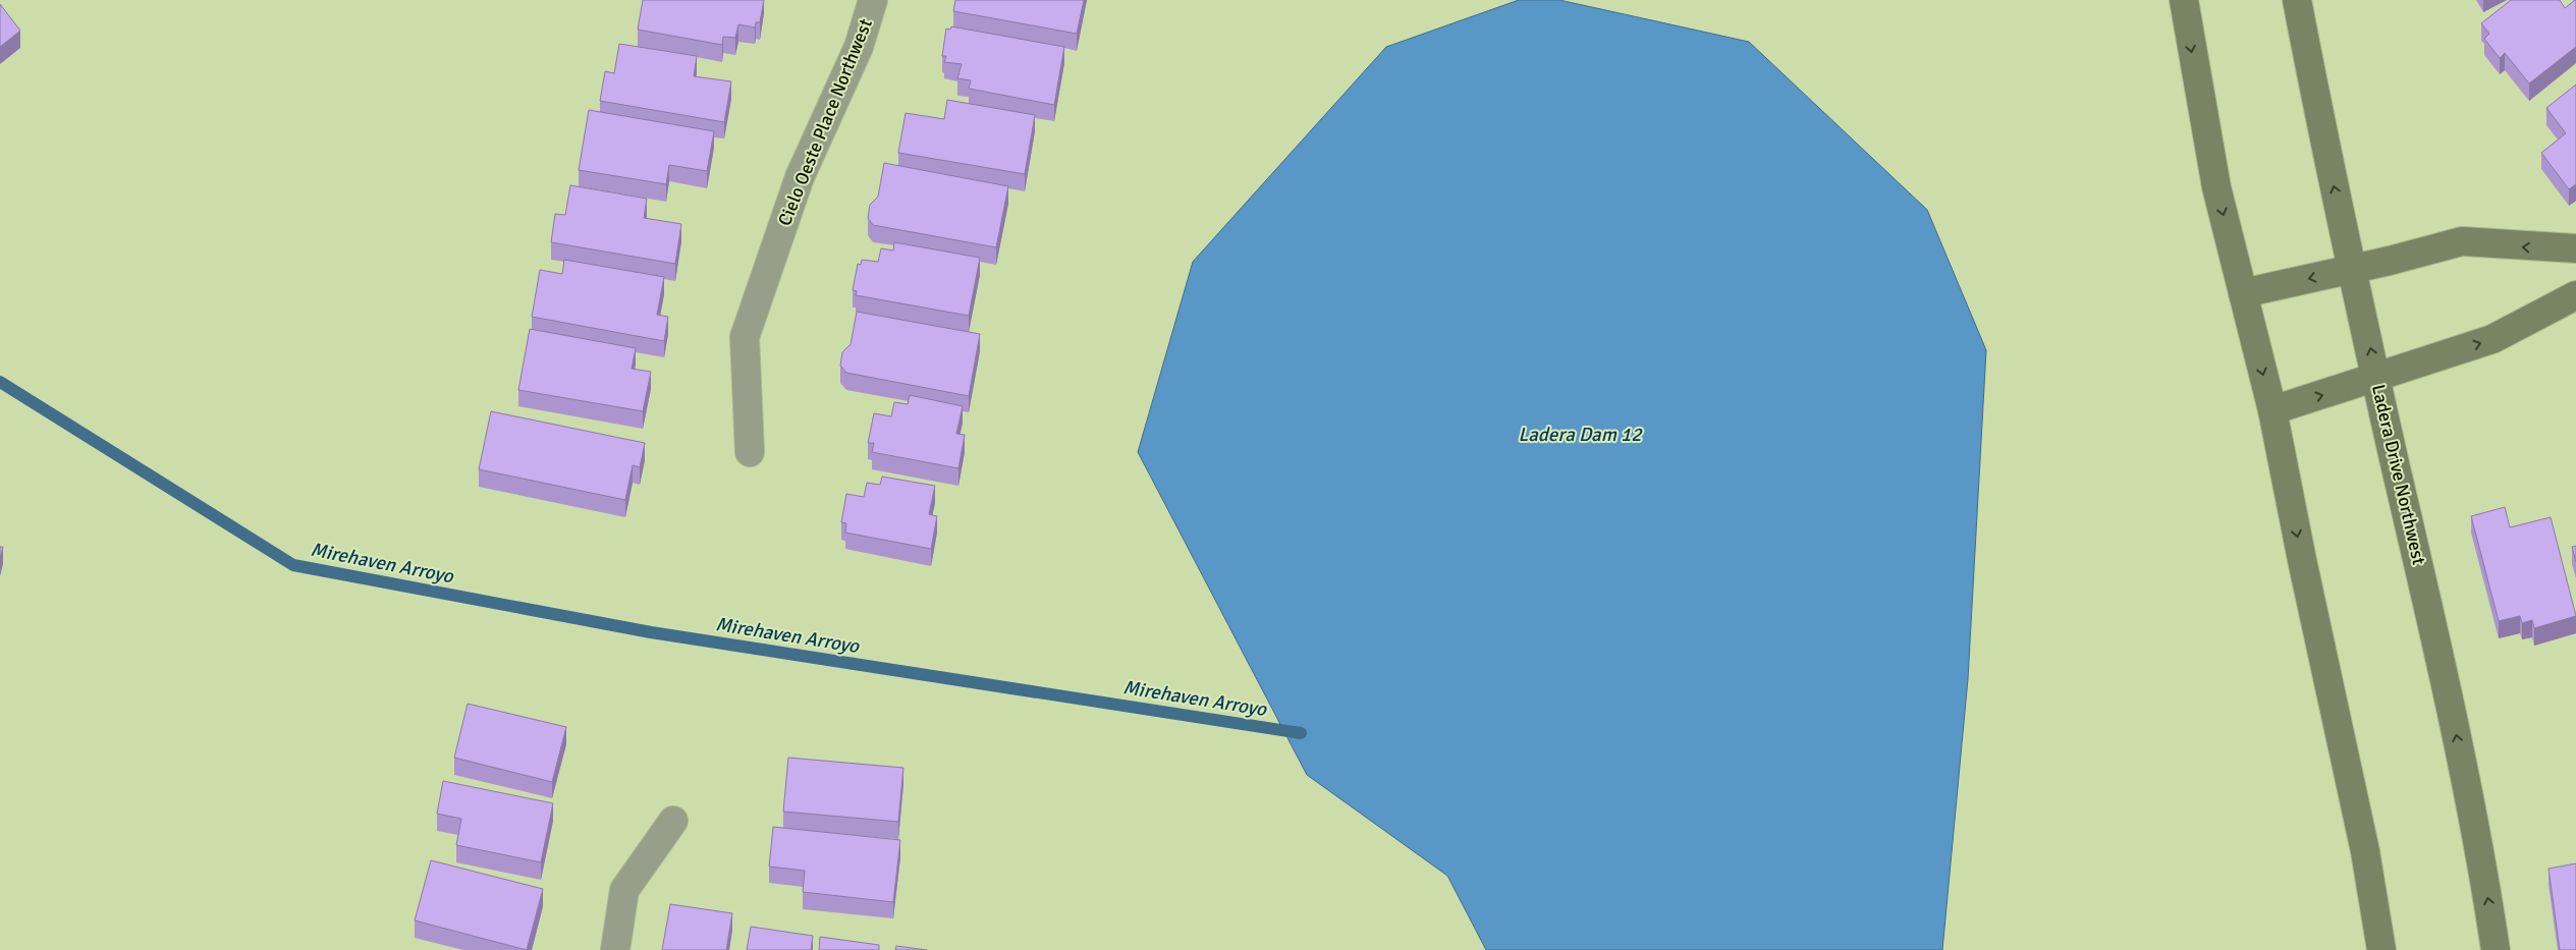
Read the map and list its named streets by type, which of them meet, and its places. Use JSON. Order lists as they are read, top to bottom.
{
  "streets": {
    "main road": ["Ladera Drive Northwest"],
    "street": ["Cielo Oeste Place Northwest"]
  },
  "water": ["Ladera Dam 12", "Mirehaven Arroyo"]
}
